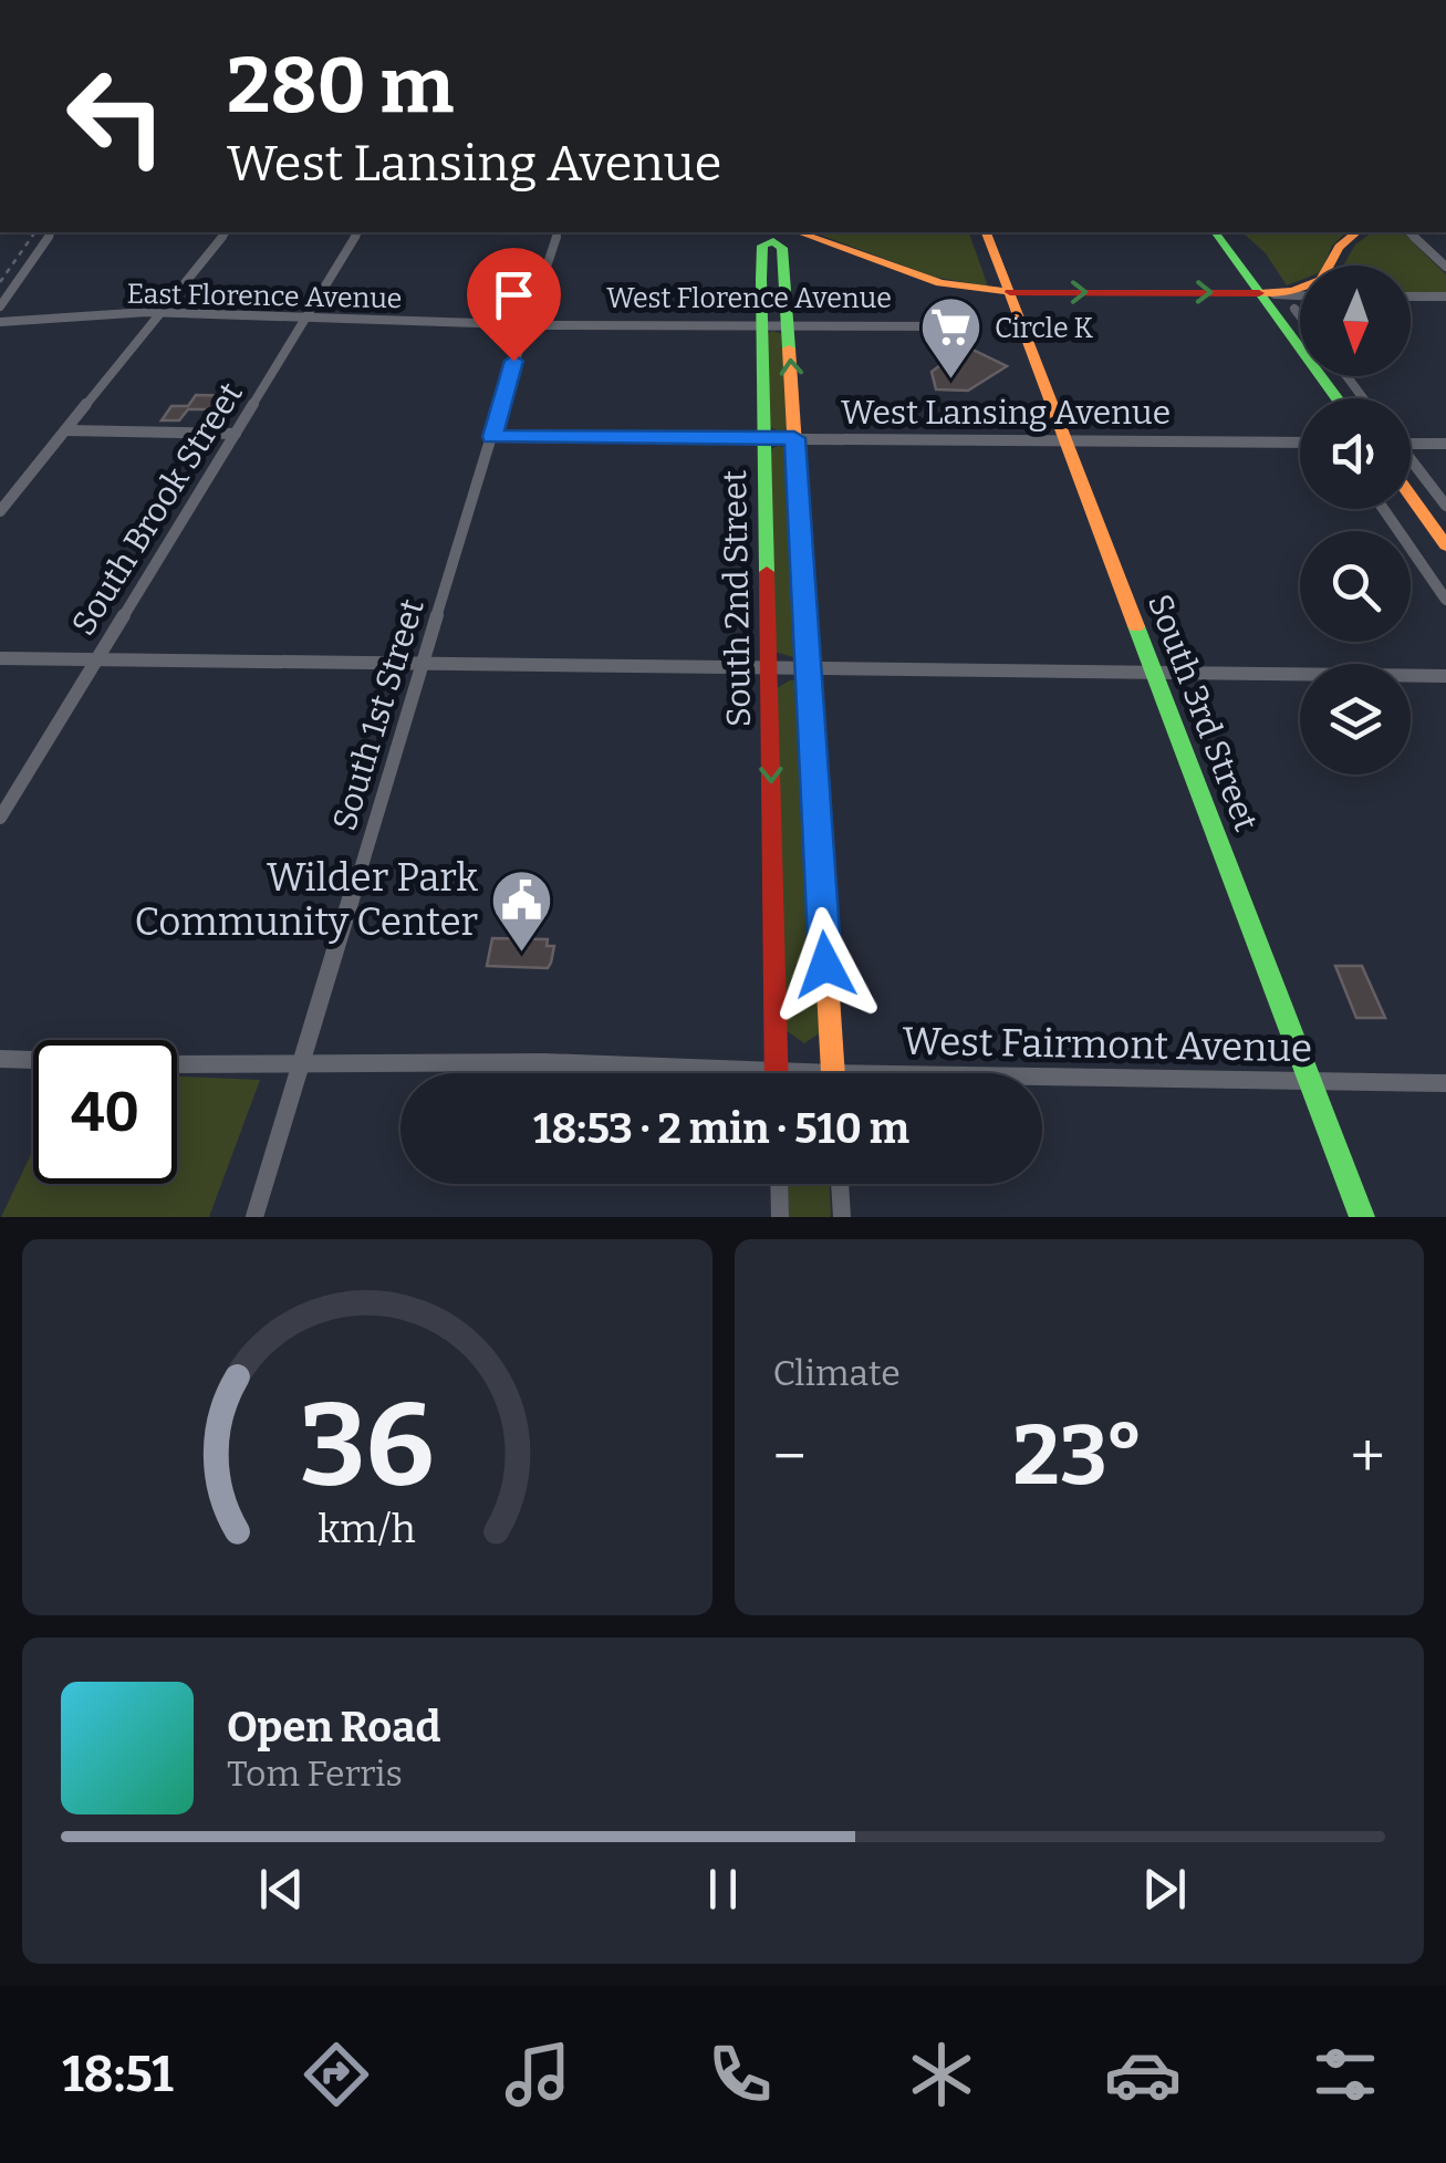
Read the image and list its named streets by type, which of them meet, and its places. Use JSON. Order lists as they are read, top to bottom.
{
  "streets": {
    "main road": ["South 2nd Street", "South 3rd Street"],
    "street": [
      "East Florence Avenue",
      "West Florence Avenue",
      "West Lansing Avenue",
      "South Brook Street",
      "South 1st Street",
      "West Fairmont Avenue"
    ]
  },
  "crossings": [
    ["East Florence Avenue", "West Florence Avenue"],
    ["East Florence Avenue", "South Brook Street"],
    ["East Florence Avenue", "South 1st Street"],
    ["West Florence Avenue", "South 2nd Street"],
    ["West Florence Avenue", "South 1st Street"],
    ["West Lansing Avenue", "South 2nd Street"],
    ["West Lansing Avenue", "South 3rd Street"],
    ["West Lansing Avenue", "South 1st Street"],
    ["South 2nd Street", "West Fairmont Avenue"],
    ["South 3rd Street", "West Fairmont Avenue"],
    ["South 1st Street", "West Fairmont Avenue"]
  ],
  "places": {
    "supermarket": ["Circle K"],
    "public building": ["Wilder Park Community Center"]
  },
  "north": "bottom",
  "page": {
    "turn": ["280 m", "West Lansing Avenue"],
    "limit": "40",
    "trip": "18:53 · 2 min · 510 m",
    "tile": "Climate",
    "heat": ["−", "23°", "+"],
    "song": ["Open Road", "Tom Ferris"],
    "tabs": "18:51",
    "gauge": ["36", "km/h"]
  }
}
